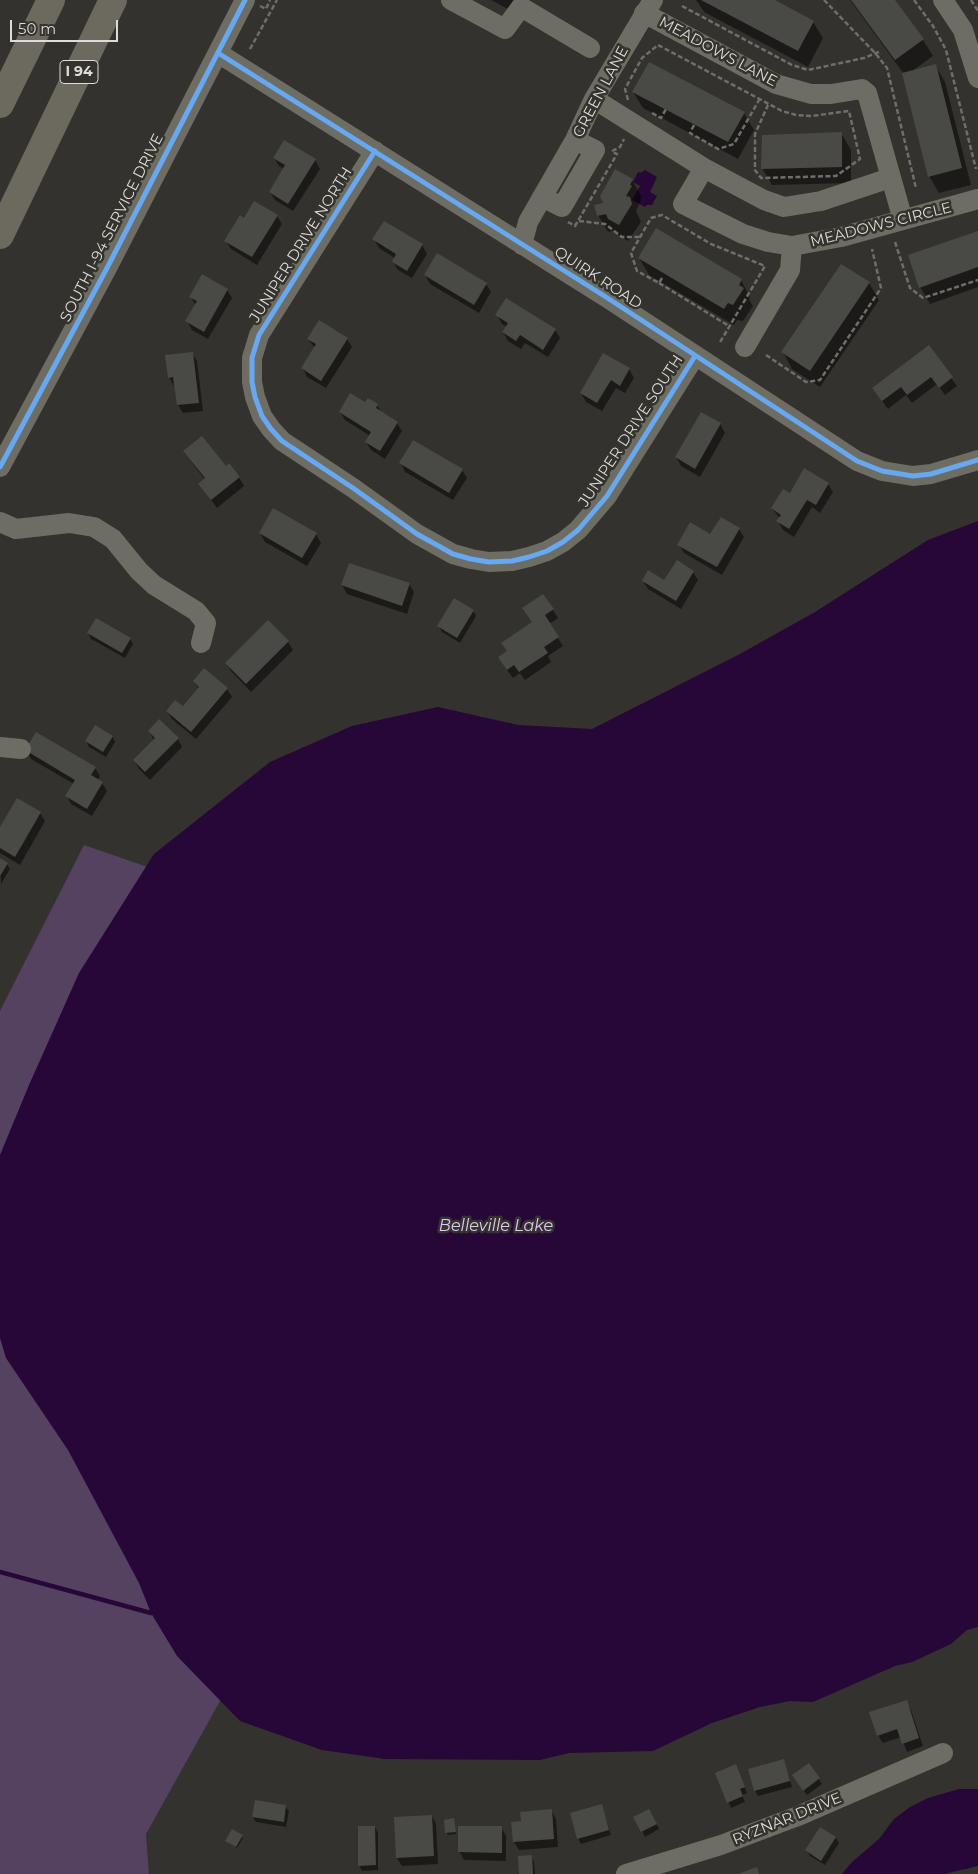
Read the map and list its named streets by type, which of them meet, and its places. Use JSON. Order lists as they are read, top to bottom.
{
  "streets": {
    "highway": ["I 94"],
    "street": [
      "MEADOWS LANE",
      "GREEN LANE",
      "MEADOWS CIRCLE",
      "SOUTH I-94 SERVICE DRIVE",
      "JUNIPER DRIVE NORTH",
      "QUIRK ROAD",
      "JUNIPER DRIVE SOUTH",
      "RYZNAR DRIVE"
    ]
  },
  "crossings": [
    ["MEADOWS LANE", "GREEN LANE"],
    ["MEADOWS LANE", "MEADOWS CIRCLE"],
    ["GREEN LANE", "QUIRK ROAD"],
    ["SOUTH I-94 SERVICE DRIVE", "QUIRK ROAD"],
    ["JUNIPER DRIVE NORTH", "QUIRK ROAD"],
    ["JUNIPER DRIVE NORTH", "JUNIPER DRIVE SOUTH"],
    ["QUIRK ROAD", "JUNIPER DRIVE SOUTH"]
  ],
  "water": ["Belleville Lake"],
  "scale_bar": "50 m"
}
